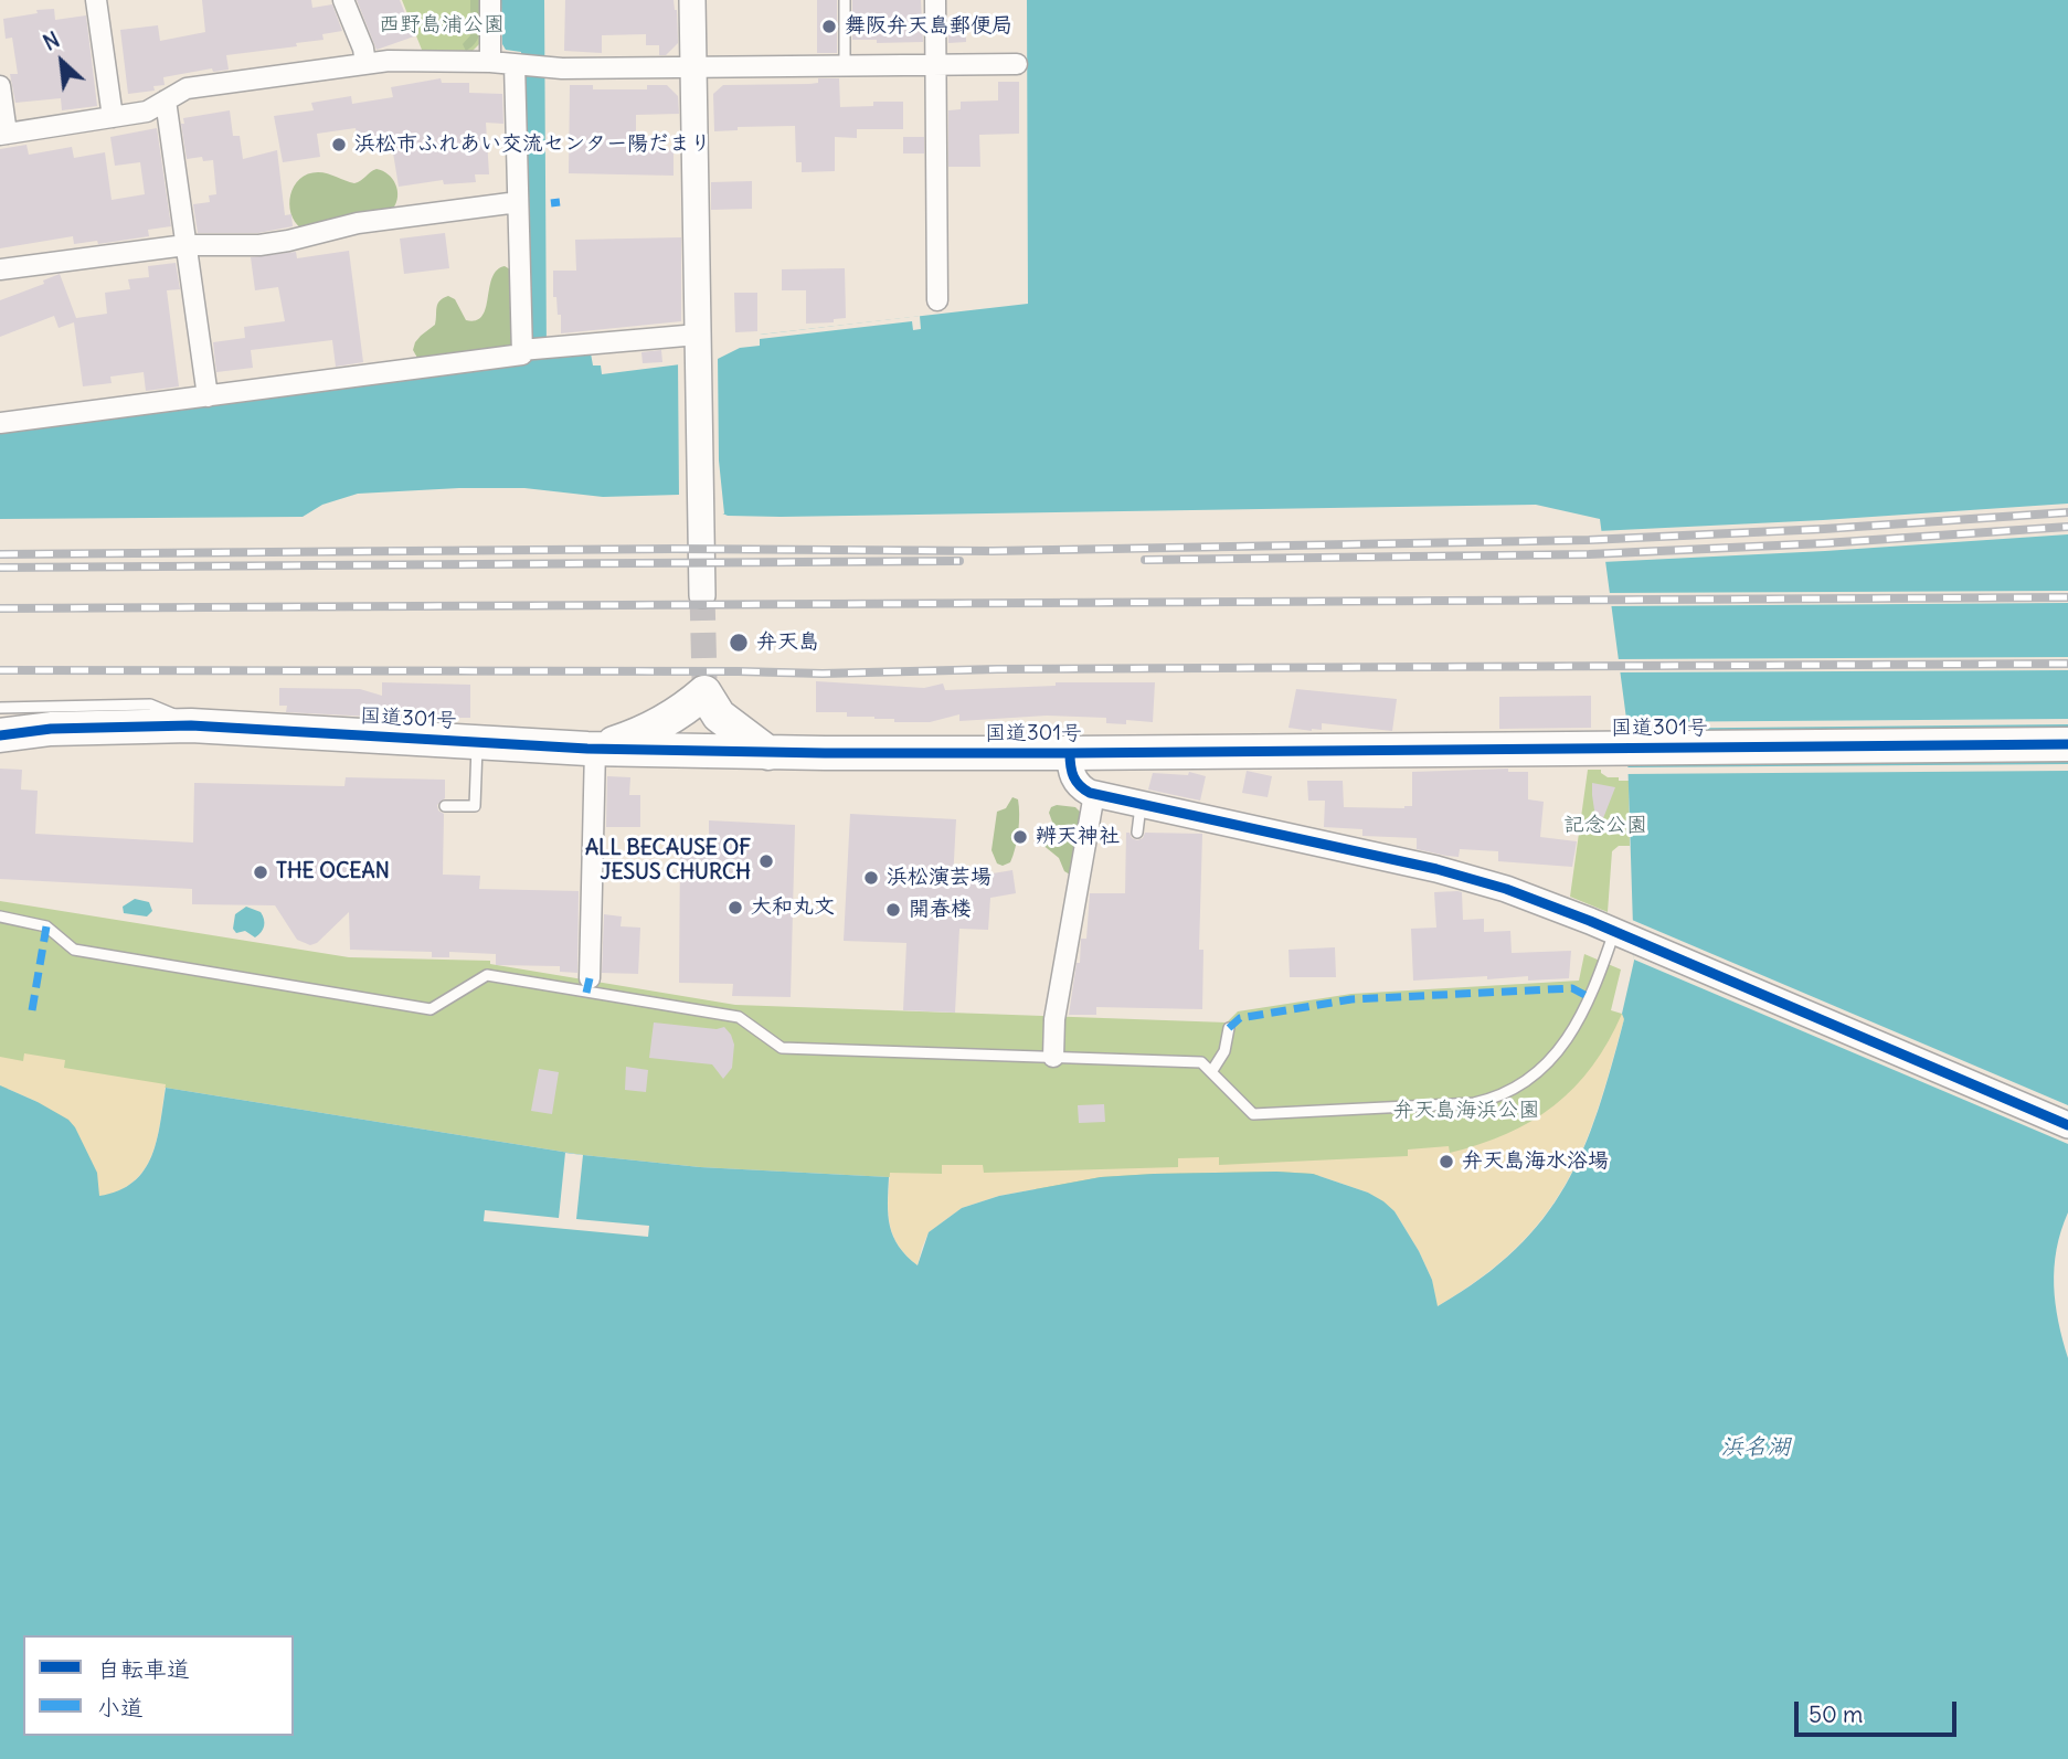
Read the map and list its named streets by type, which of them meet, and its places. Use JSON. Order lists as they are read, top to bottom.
{
  "streets": {
    "highway": ["国道301号"]
  },
  "water": ["浜名湖"],
  "parks": ["西野島浦公園", "記念公園", "弁天島海浜公園"],
  "places": [
    "舞阪弁天島郵便局",
    "浜松市ふれあい交流センター陽だまり",
    "弁天島",
    "辨天神社",
    "ALL BECAUSE OF JESUS CHURCH",
    "THE OCEAN",
    "浜松演芸場",
    "大和丸文",
    "開春楼",
    "弁天島海水浴場"
  ],
  "legend": ["自転車道", "小道"],
  "scale_bar": "50 m",
  "north": "top left"
}
